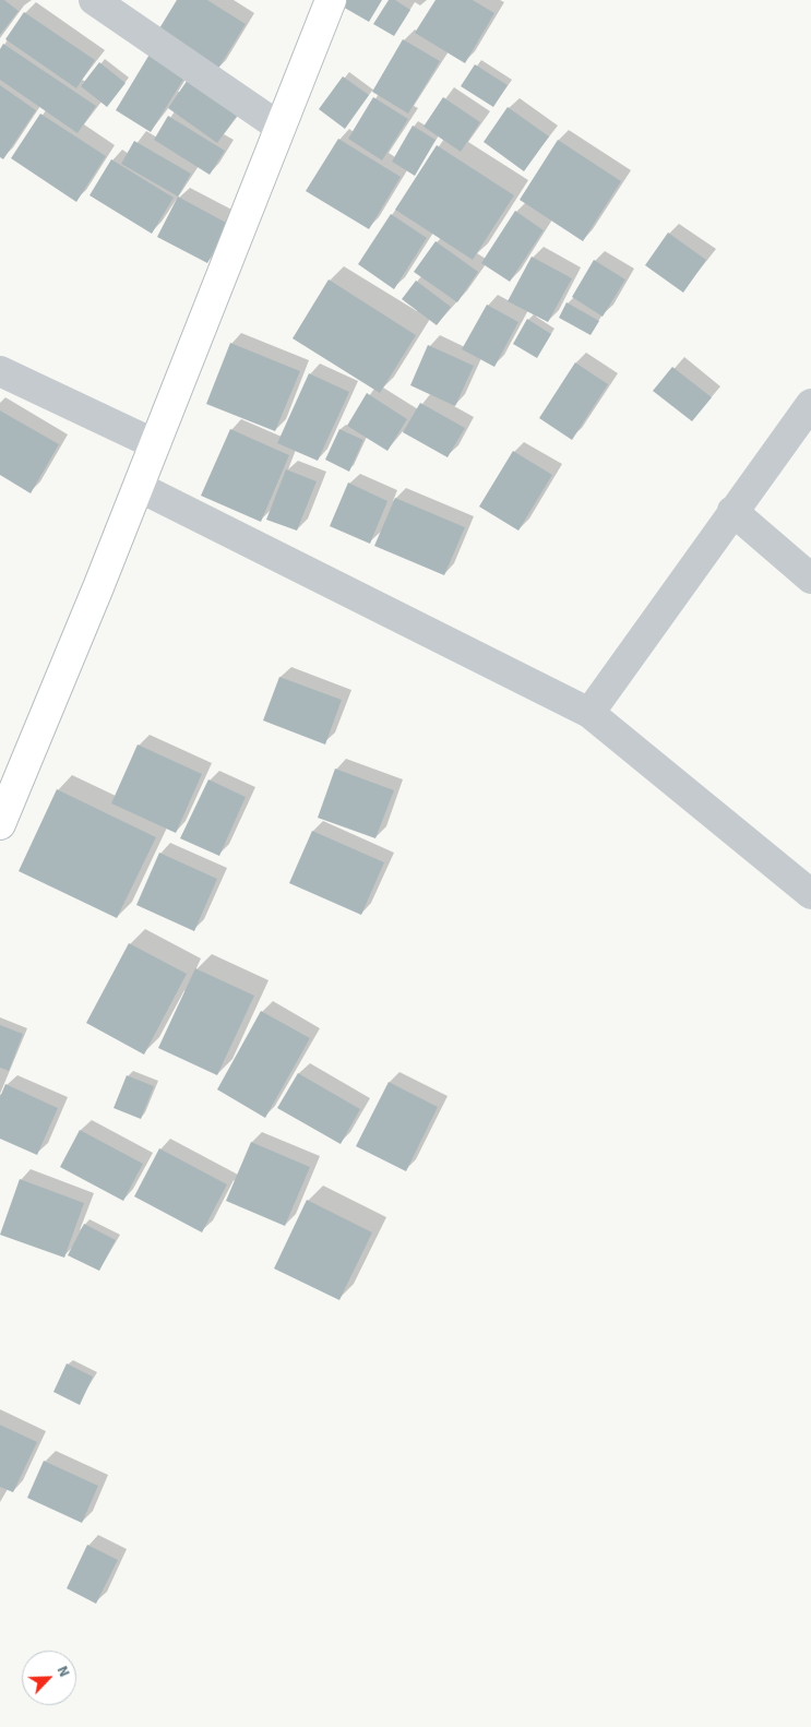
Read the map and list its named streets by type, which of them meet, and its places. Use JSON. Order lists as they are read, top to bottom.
{
  "north": "top right"
}
